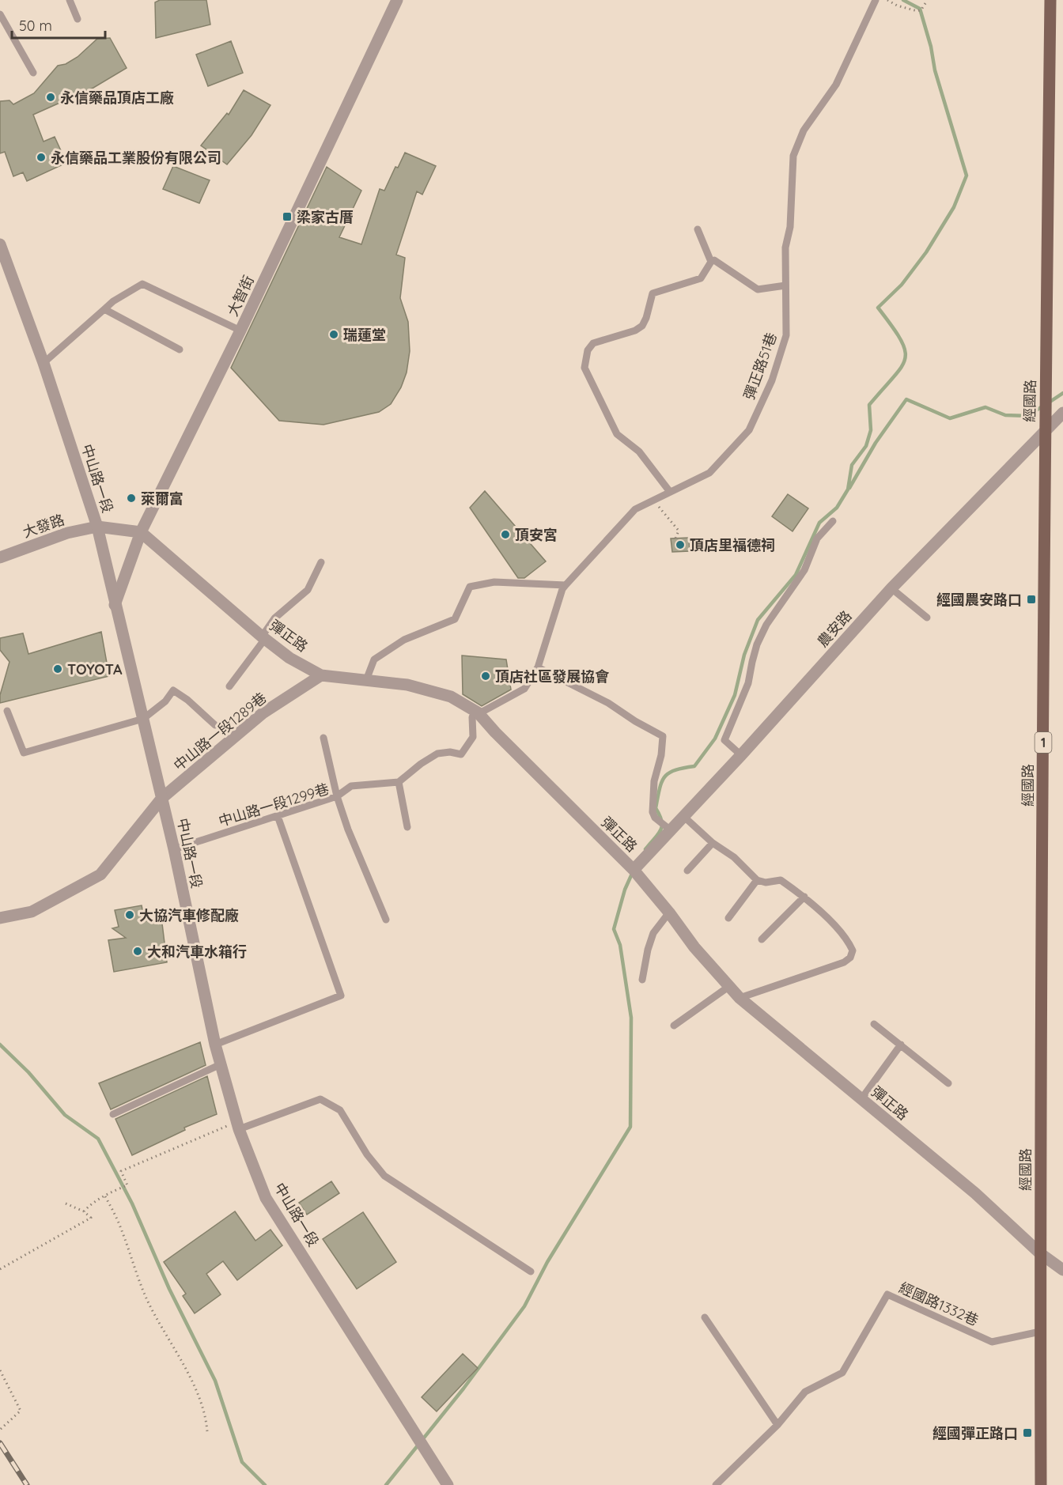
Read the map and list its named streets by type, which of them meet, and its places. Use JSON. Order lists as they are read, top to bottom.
{
  "streets": {
    "main road": ["經國路", "1"],
    "street": [
      "大智街",
      "中山路一段",
      "大發路",
      "農安路",
      "彈正路",
      "中山路一段1289巷"
    ],
    "lane": ["彈正路51巷", "中山路一段1299巷", "經國路1332巷"]
  },
  "crossings": [
    ["大智街", "中山路一段"],
    ["大智街", "彈正路"],
    ["彈正路51巷", "彈正路"],
    ["經國路", "農安路"],
    ["經國路", "彈正路"],
    ["經國路", "經國路1332巷"],
    ["中山路一段", "大發路"],
    ["中山路一段", "中山路一段1289巷"],
    ["中山路一段", "中山路一段1299巷"],
    ["農安路", "彈正路"],
    ["彈正路", "中山路一段1289巷"]
  ],
  "places": {
    "other": [
      "永信藥品頂店工廠",
      "永信藥品工業股份有限公司",
      "瑞蓮堂",
      "萊爾富",
      "頂安宮",
      "頂店里福德祠",
      "TOYOTA",
      "頂店社區發展協會",
      "大協汽車修配廠",
      "大和汽車水箱行"
    ],
    "transit": ["梁家古厝", "經國農安路口", "經國彈正路口"]
  },
  "scale_bar": "50 m"
}
